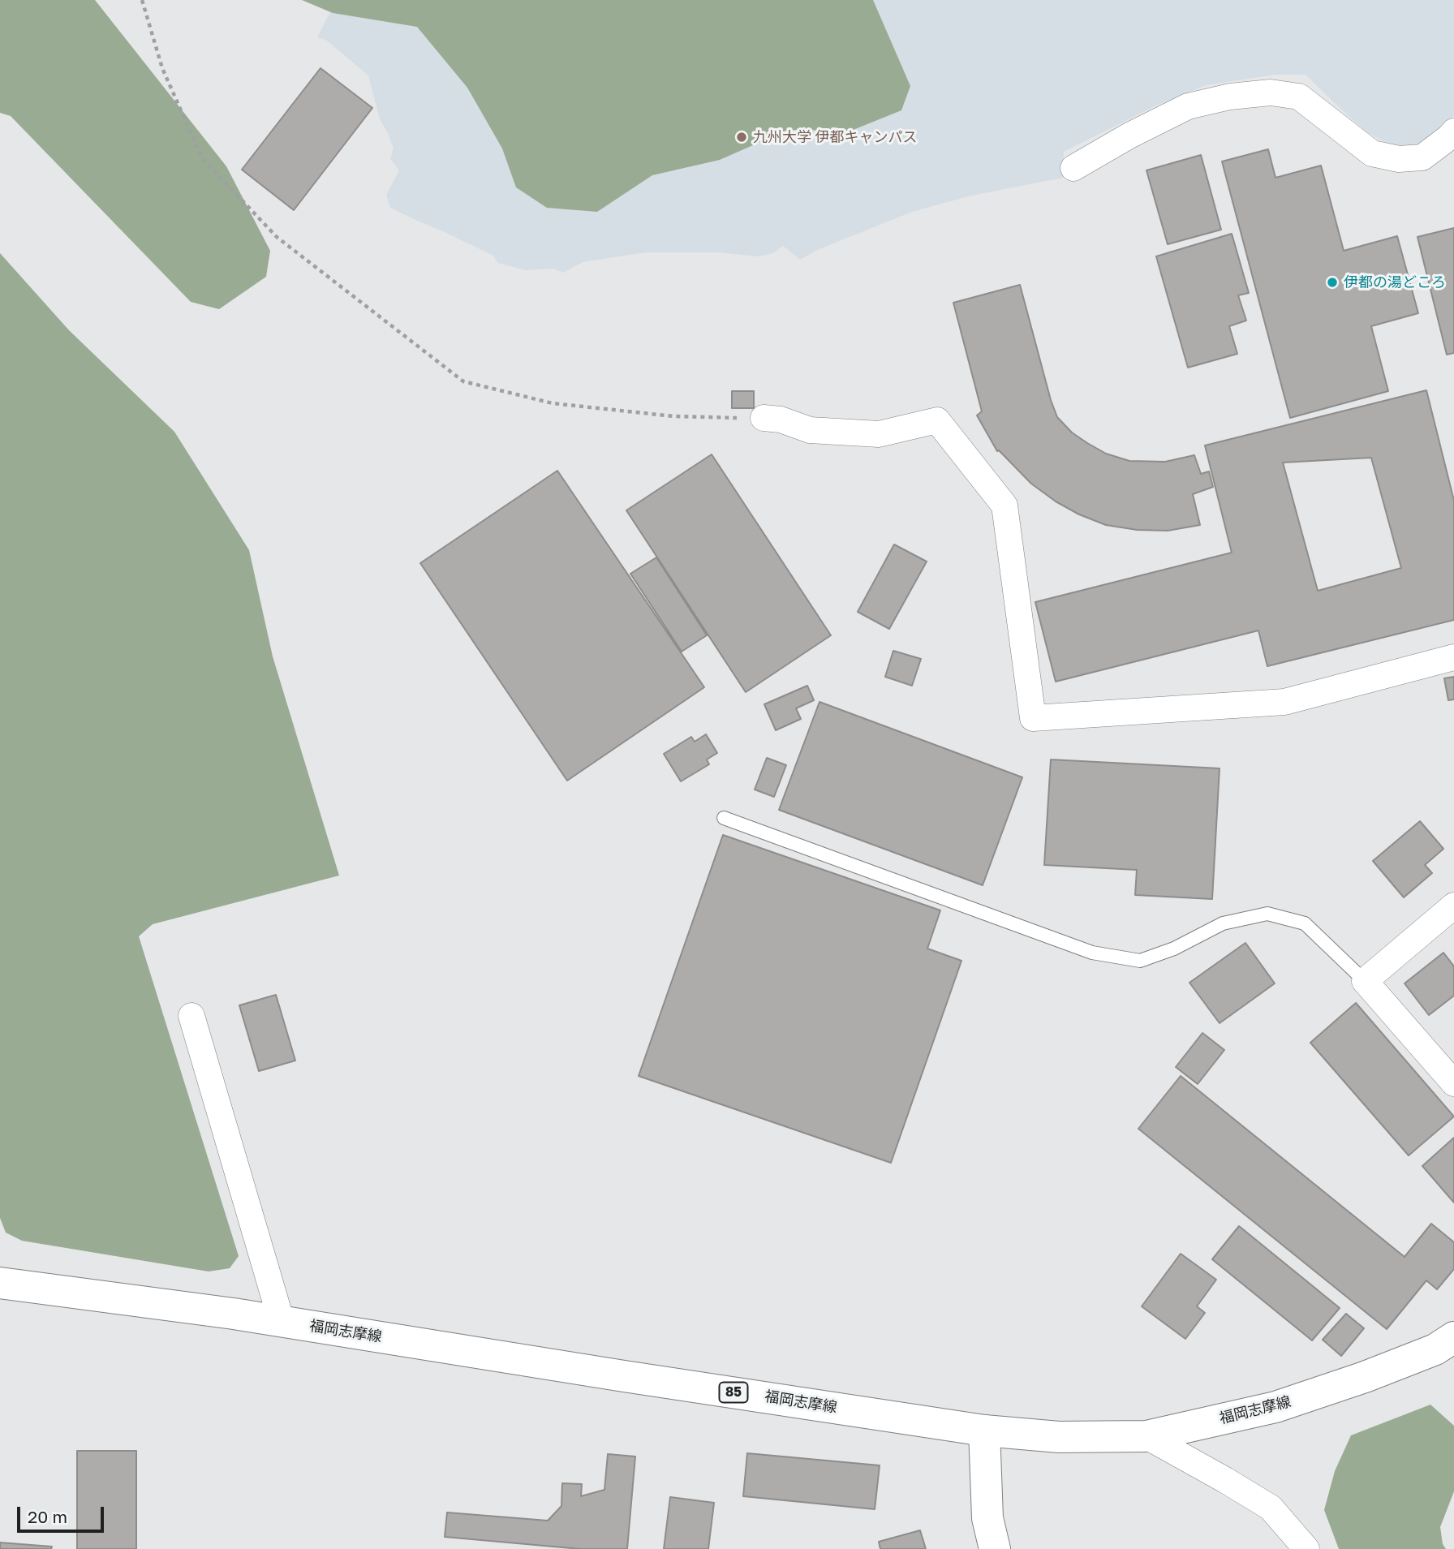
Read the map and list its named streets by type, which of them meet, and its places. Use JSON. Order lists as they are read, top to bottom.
{
  "streets": {
    "main road": ["福岡志摩線", "85"]
  },
  "places": ["九州大学 伊都キャンパス", "伊都の湯どころ"],
  "scale_bar": "20 m"
}
